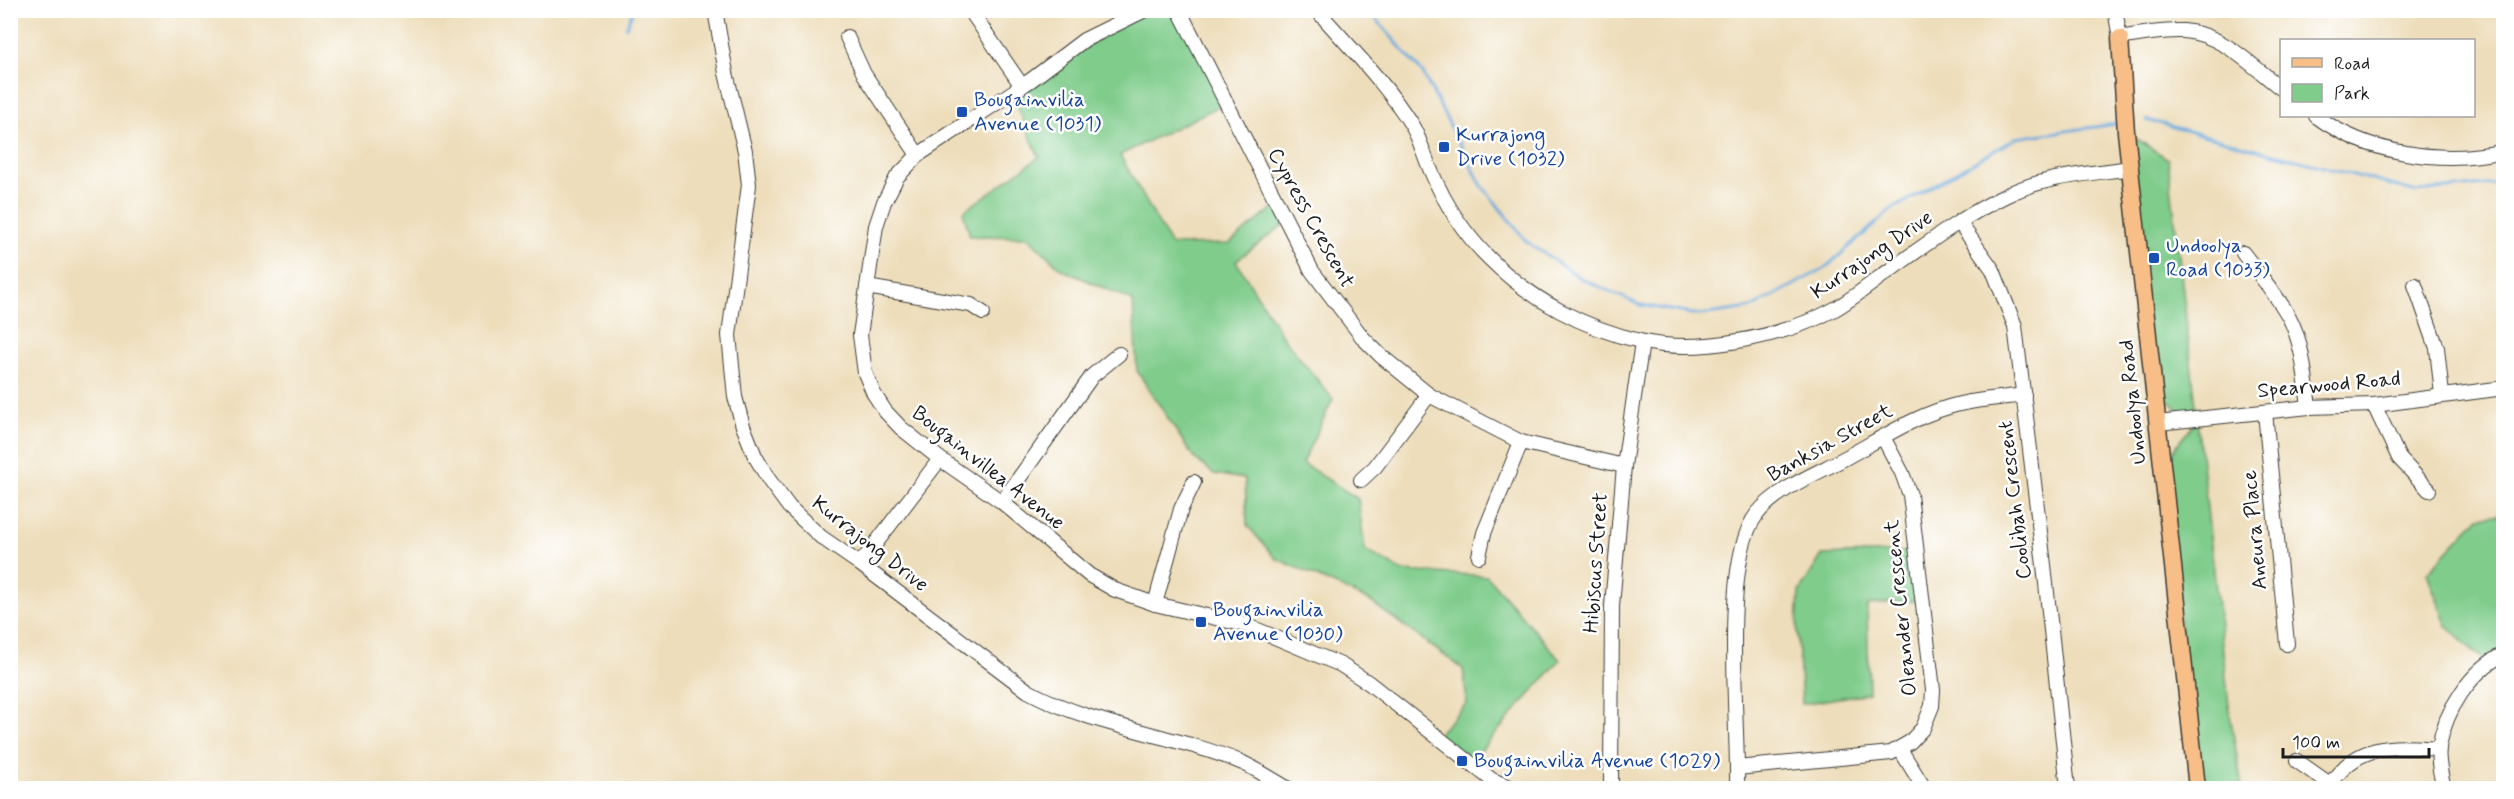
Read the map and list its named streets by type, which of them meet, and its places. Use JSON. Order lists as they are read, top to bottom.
{
  "streets": {
    "main road": ["Undoolya Road"],
    "street": [
      "Cypress Crescent",
      "Kurrajong Drive",
      "Spearwood Road",
      "Banksia Street",
      "Bougainvillea Avenue",
      "Coolibah Crescent",
      "Aneura Place",
      "Hibiscus Street",
      "Oleander Crescent"
    ]
  },
  "crossings": [
    ["Cypress Crescent", "Hibiscus Street"],
    ["Kurrajong Drive", "Undoolya Road"],
    ["Kurrajong Drive", "Coolibah Crescent"],
    ["Kurrajong Drive", "Hibiscus Street"],
    ["Spearwood Road", "Undoolya Road"],
    ["Spearwood Road", "Aneura Place"],
    ["Banksia Street", "Coolibah Crescent"],
    ["Banksia Street", "Oleander Crescent"]
  ],
  "places": {
    "transit": [
      "Bougainvilia Avenue (1031)",
      "Kurrajong Drive (1032)",
      "Undoolya Road (1033)",
      "Bougainvilia Avenue (1030)",
      "Bougainvilia Avenue (1029)"
    ]
  },
  "legend": ["Road", "Park"],
  "scale_bar": "100 m"
}
